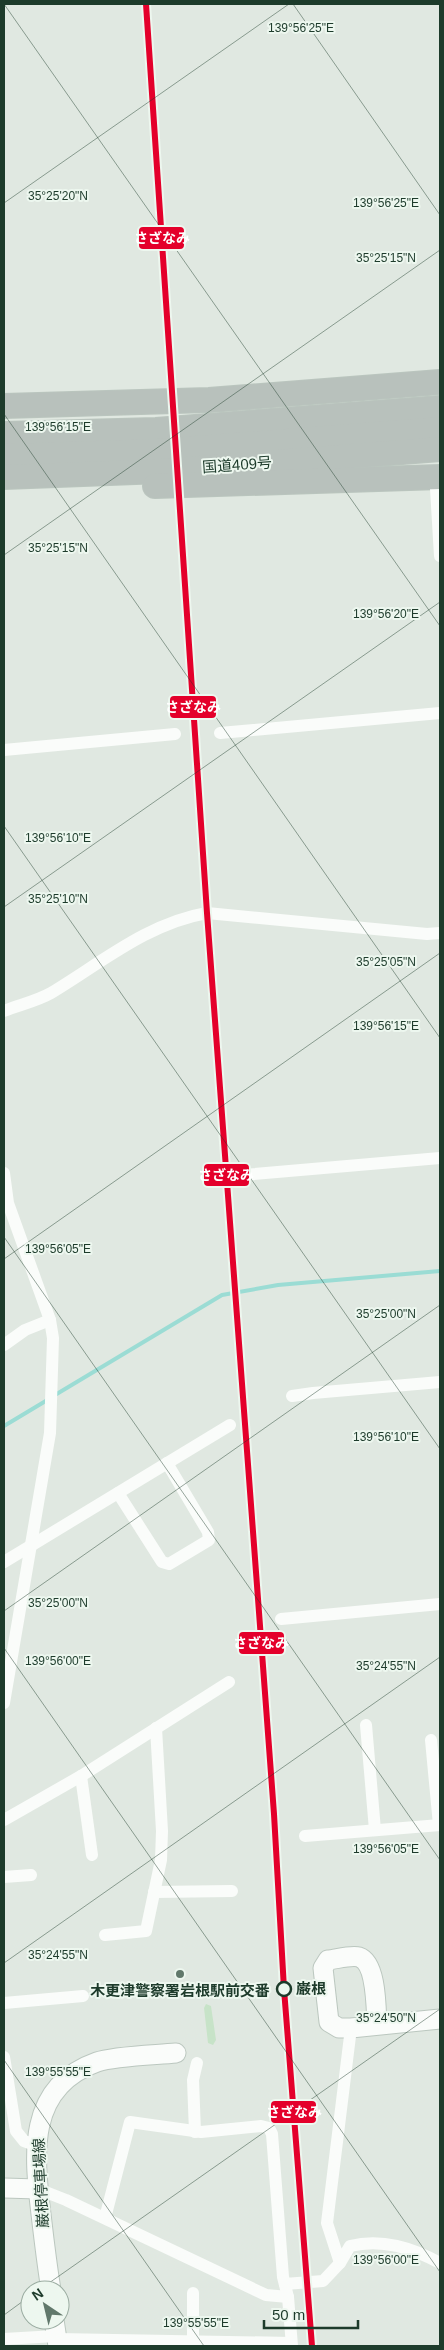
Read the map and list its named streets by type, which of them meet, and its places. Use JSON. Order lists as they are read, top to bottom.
{
  "streets": {
    "highway": ["国道409号"],
    "main road": ["巌根停車場線"]
  },
  "places": ["木更津警察署岩根駅前交番", "巌根"],
  "lines": ["transit line さざなみ"],
  "scale_bar": "50 m",
  "north": "top left",
  "coordinates": [
    "139°56'25\"E",
    "35°25'20\"N",
    "35°25'15\"N",
    "139°56'15\"E",
    "139°56'20\"E",
    "139°56'10\"E",
    "35°25'10\"N",
    "35°25'05\"N",
    "139°56'05\"E",
    "35°25'00\"N",
    "139°56'00\"E",
    "35°24'55\"N",
    "35°24'50\"N",
    "139°55'55\"E"
  ]
}
